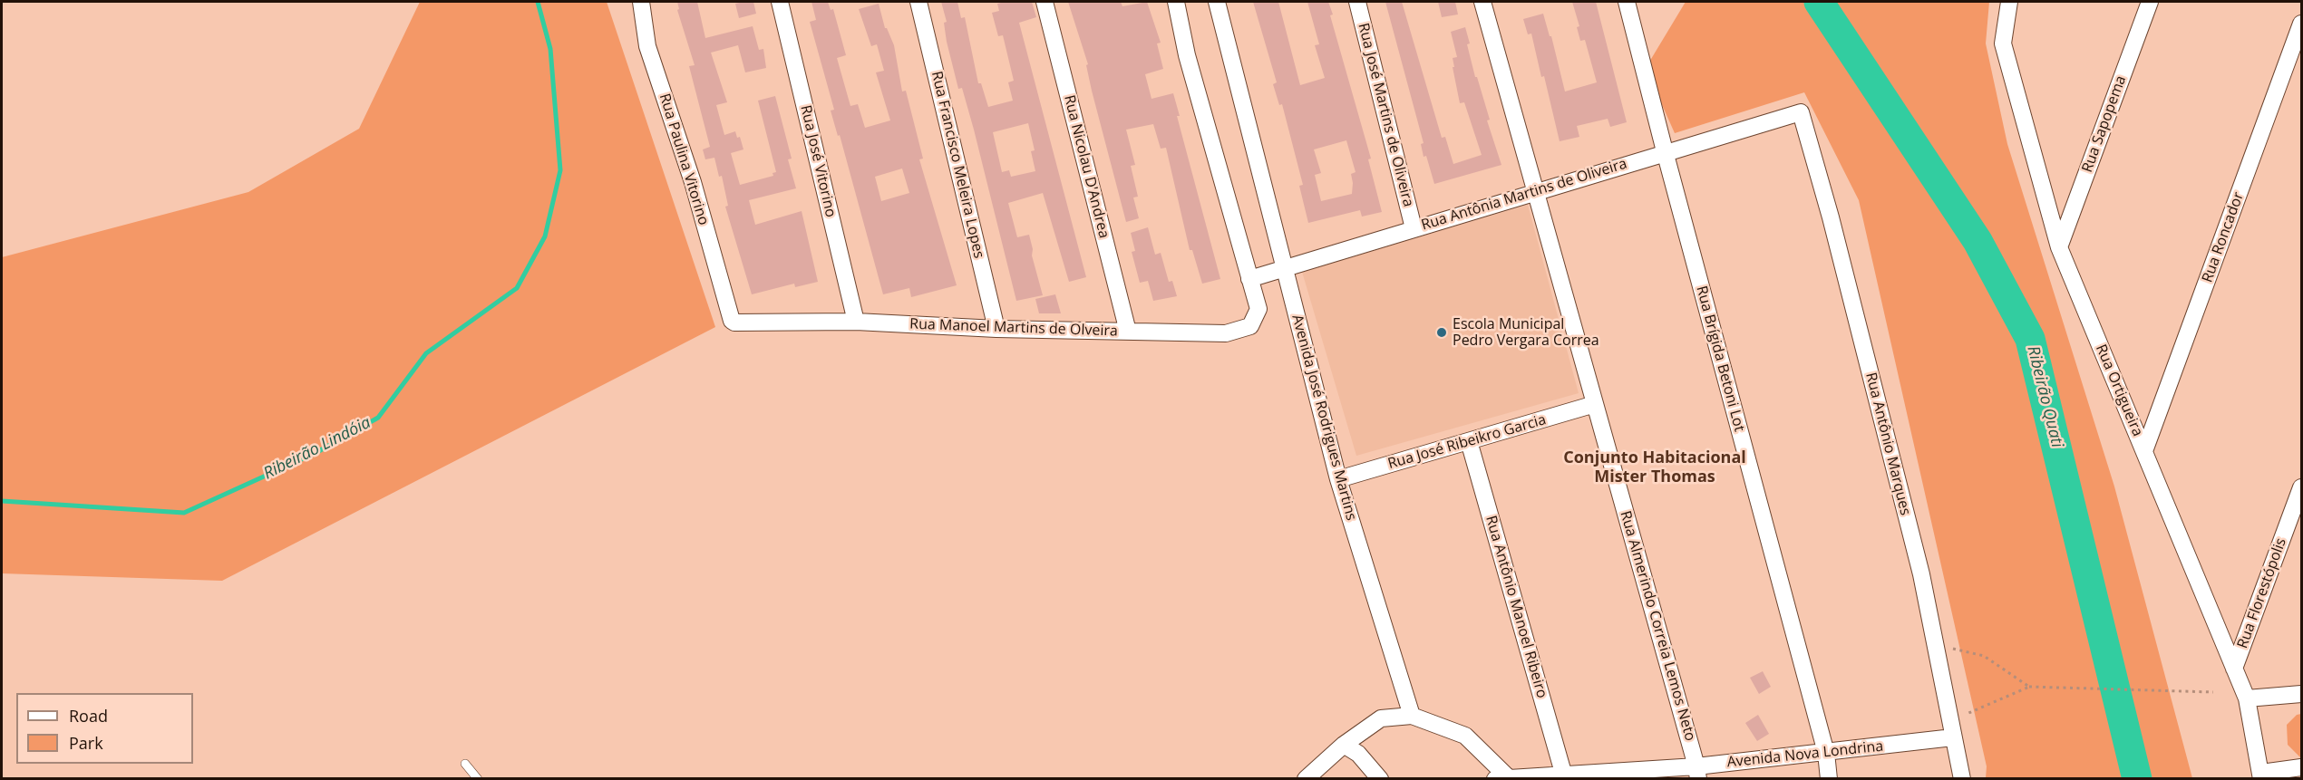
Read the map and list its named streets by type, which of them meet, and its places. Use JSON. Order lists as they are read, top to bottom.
{
  "streets": {
    "street": [
      "Rua José Martins de Oliveira",
      "Rua Sapopema",
      "Rua Paulina Vitorino",
      "Rua José Vitorino",
      "Rua Francisco Meleira Lopes",
      "Rua Nicolau D'Andrea",
      "Rua Antônia Martins de Oliveira",
      "Rua Roncador",
      "Rua Manoel Martins de Olveira",
      "Rua Brígida Betoni Lot",
      "Rua Ortigueira",
      "Avenida José Rodrigues Martins",
      "Rua José Ribeikro Garcia",
      "Rua Antônio Marques",
      "Rua Florestópolis",
      "Rua Antônio Manoel Ribeiro",
      "Rua Almerindo Correia Lemos Neto",
      "Avenida Nova Londrina"
    ]
  },
  "crossings": [
    ["Rua José Martins de Oliveira", "Rua Antônia Martins de Oliveira"],
    ["Rua Sapopema", "Rua Ortigueira"],
    ["Rua Paulina Vitorino", "Rua Manoel Martins de Olveira"],
    ["Rua José Vitorino", "Rua Manoel Martins de Olveira"],
    ["Rua Francisco Meleira Lopes", "Rua Manoel Martins de Olveira"],
    ["Rua Nicolau D'Andrea", "Rua Manoel Martins de Olveira"],
    ["Rua Antônia Martins de Oliveira", "Rua Manoel Martins de Olveira"],
    ["Rua Antônia Martins de Oliveira", "Rua Brígida Betoni Lot"],
    ["Rua Antônia Martins de Oliveira", "Avenida José Rodrigues Martins"],
    ["Rua Antônia Martins de Oliveira", "Rua Antônio Marques"],
    ["Rua Antônia Martins de Oliveira", "Rua Almerindo Correia Lemos Neto"],
    ["Rua Roncador", "Rua Ortigueira"],
    ["Rua Brígida Betoni Lot", "Avenida Nova Londrina"],
    ["Rua Ortigueira", "Rua Florestópolis"],
    ["Avenida José Rodrigues Martins", "Rua José Ribeikro Garcia"],
    ["Rua José Ribeikro Garcia", "Rua Antônio Manoel Ribeiro"],
    ["Rua José Ribeikro Garcia", "Rua Almerindo Correia Lemos Neto"],
    ["Rua Antônio Marques", "Avenida Nova Londrina"],
    ["Rua Antônio Manoel Ribeiro", "Avenida Nova Londrina"],
    ["Rua Almerindo Correia Lemos Neto", "Avenida Nova Londrina"]
  ],
  "districts": ["Conjunto Habitacional Mister Thomas"],
  "water": ["Ribeirão Quati", "Ribeirão Lindóia"],
  "places": ["Escola Municipal Pedro Vergara Correa"],
  "legend": ["Road", "Park"]
}
